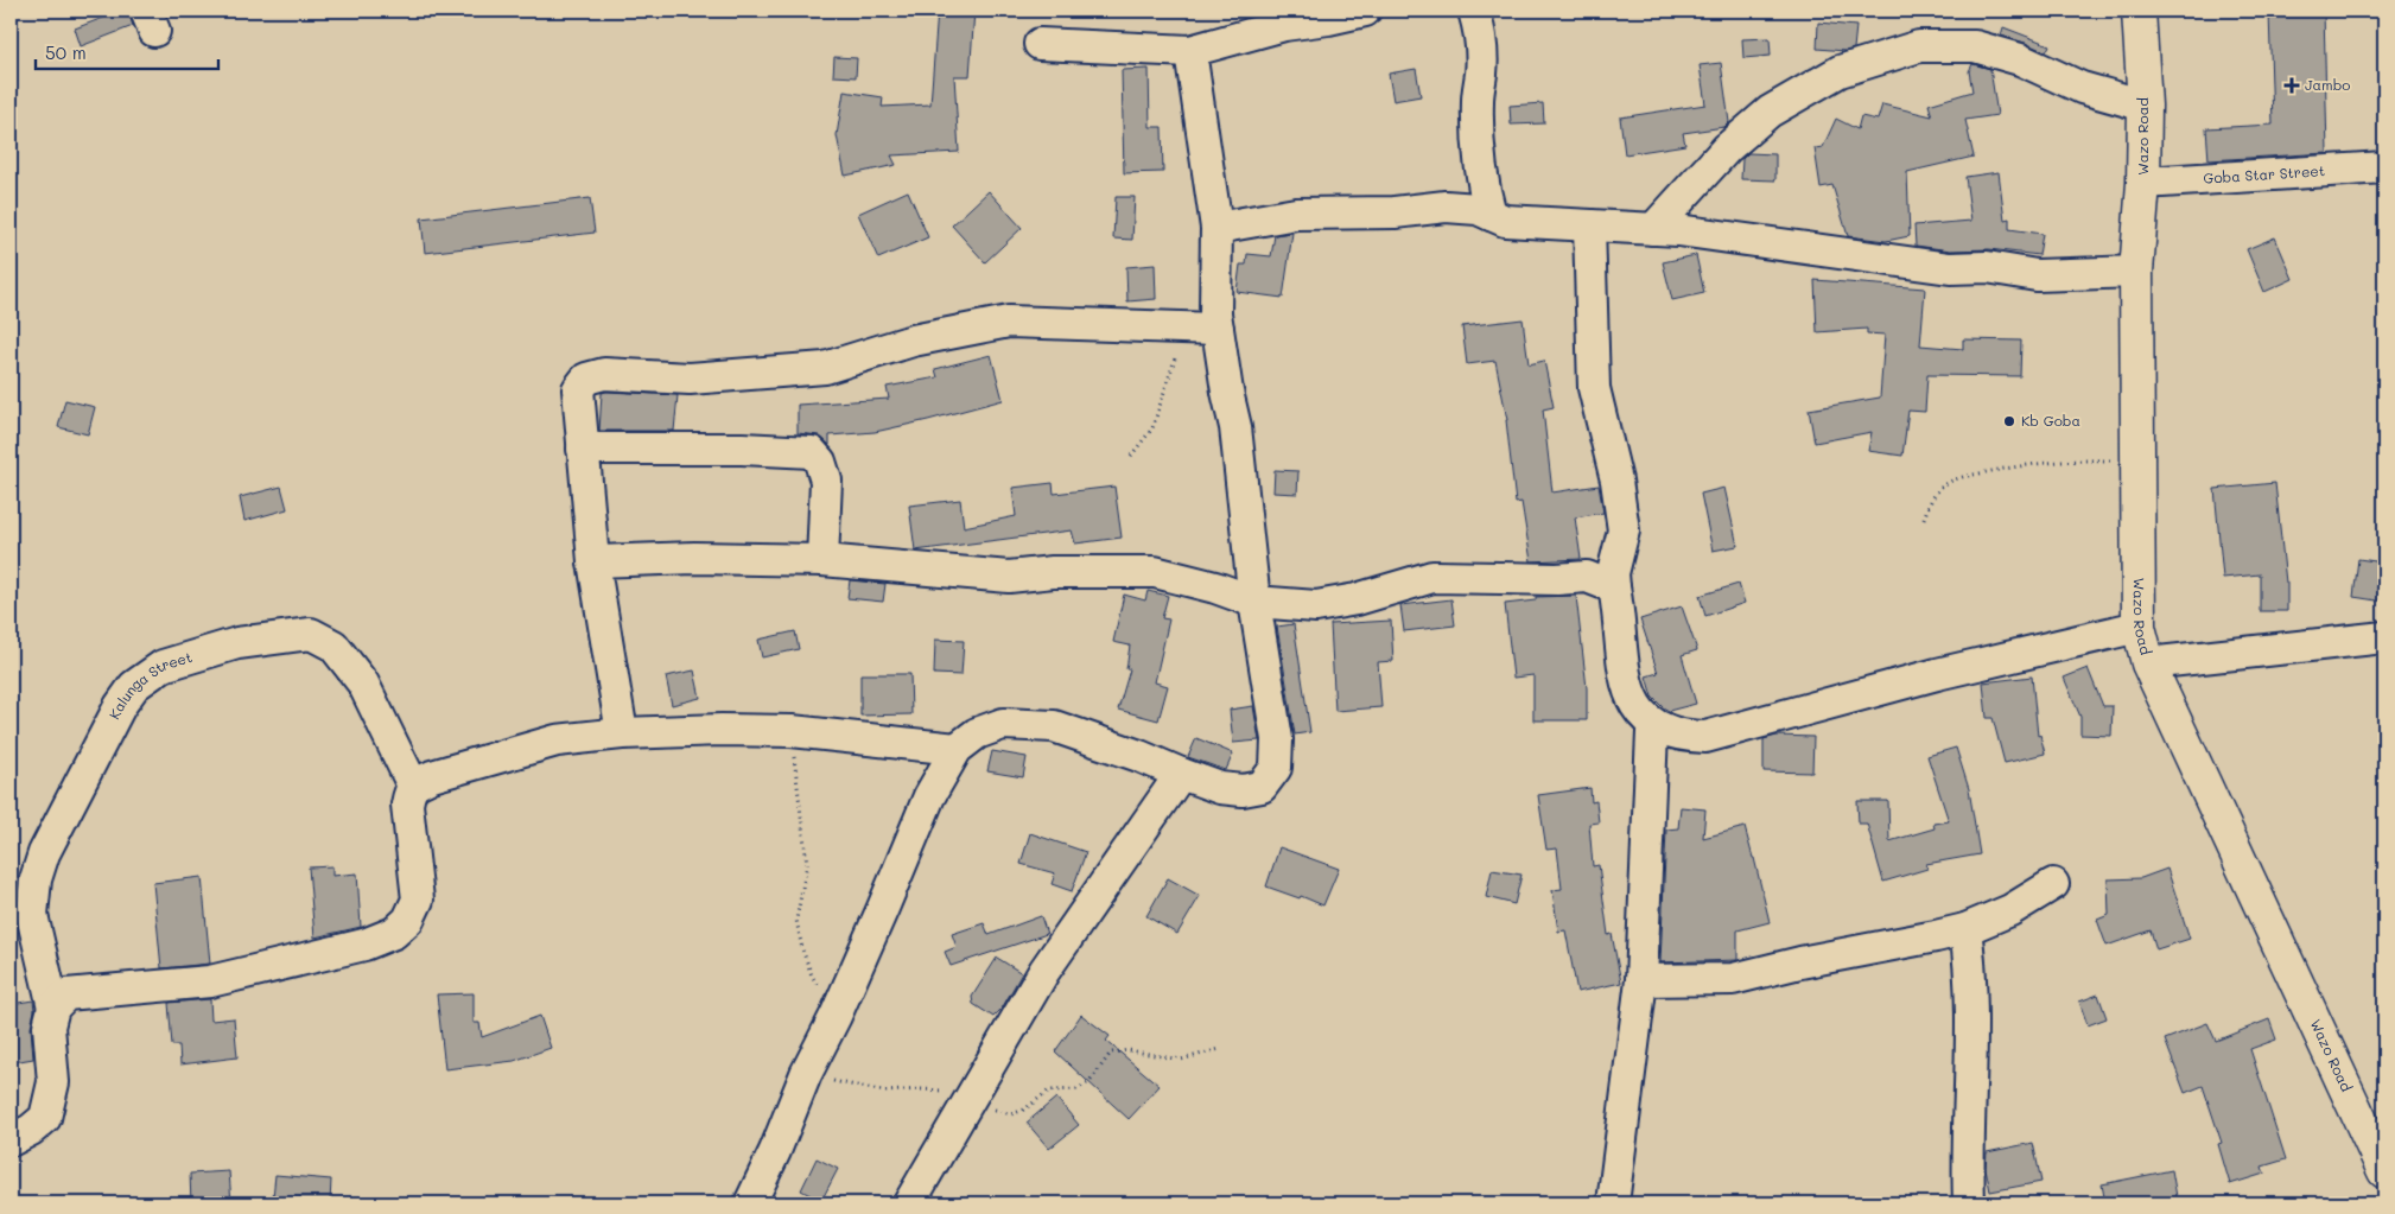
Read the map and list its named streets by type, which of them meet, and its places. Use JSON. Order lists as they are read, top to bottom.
{
  "streets": {
    "main road": ["Wazo Road"],
    "street": ["Goba Star Street", "Kalunga Street"]
  },
  "crossings": [
    ["Wazo Road", "Goba Star Street"]
  ],
  "places": {
    "health": ["Jambo"],
    "other": ["Kb Goba"]
  },
  "scale_bar": "50 m"
}
